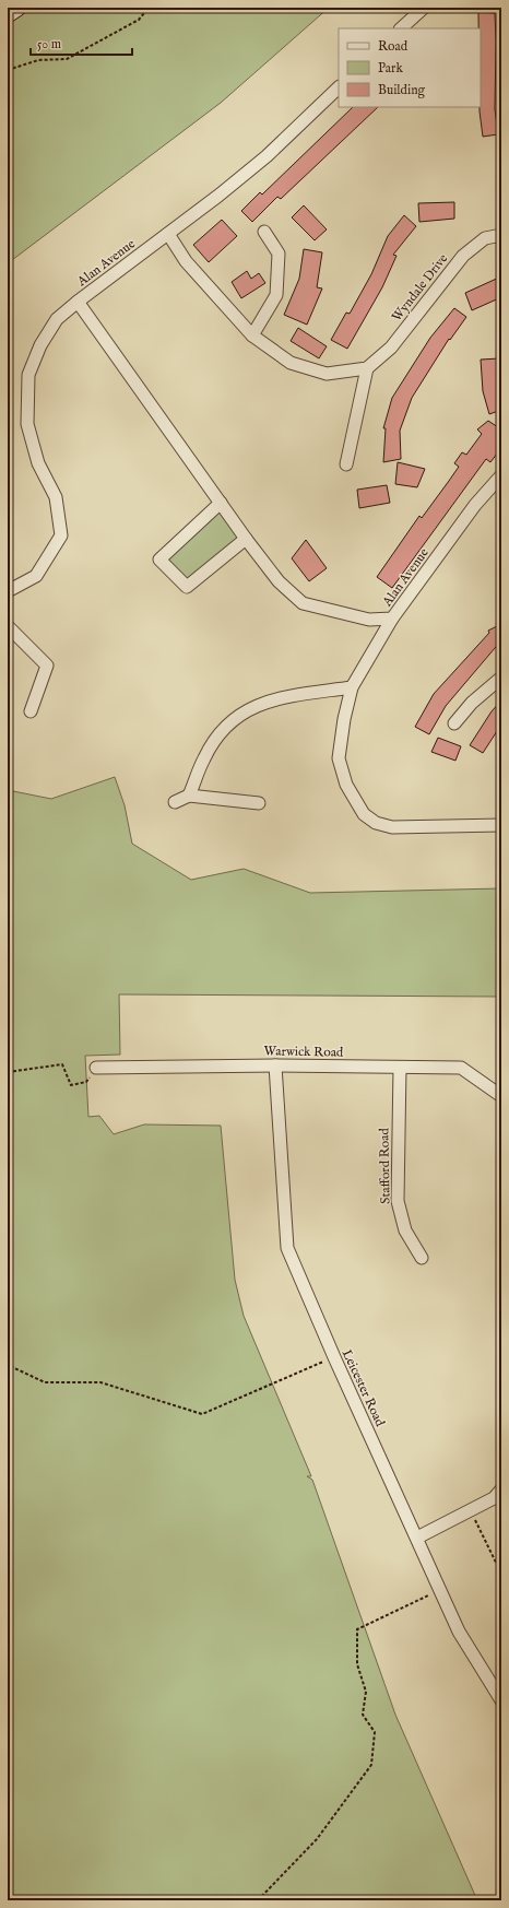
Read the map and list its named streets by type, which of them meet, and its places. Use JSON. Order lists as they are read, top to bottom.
{
  "streets": {
    "street": [
      "Alan Avenue",
      "Wyndale Drive",
      "Warwick Road",
      "Stafford Road",
      "Leicester Road"
    ]
  },
  "crossings": [
    ["Warwick Road", "Stafford Road"],
    ["Warwick Road", "Leicester Road"]
  ],
  "legend": ["Road", "Park", "Building"],
  "scale_bar": "50 m"
}
